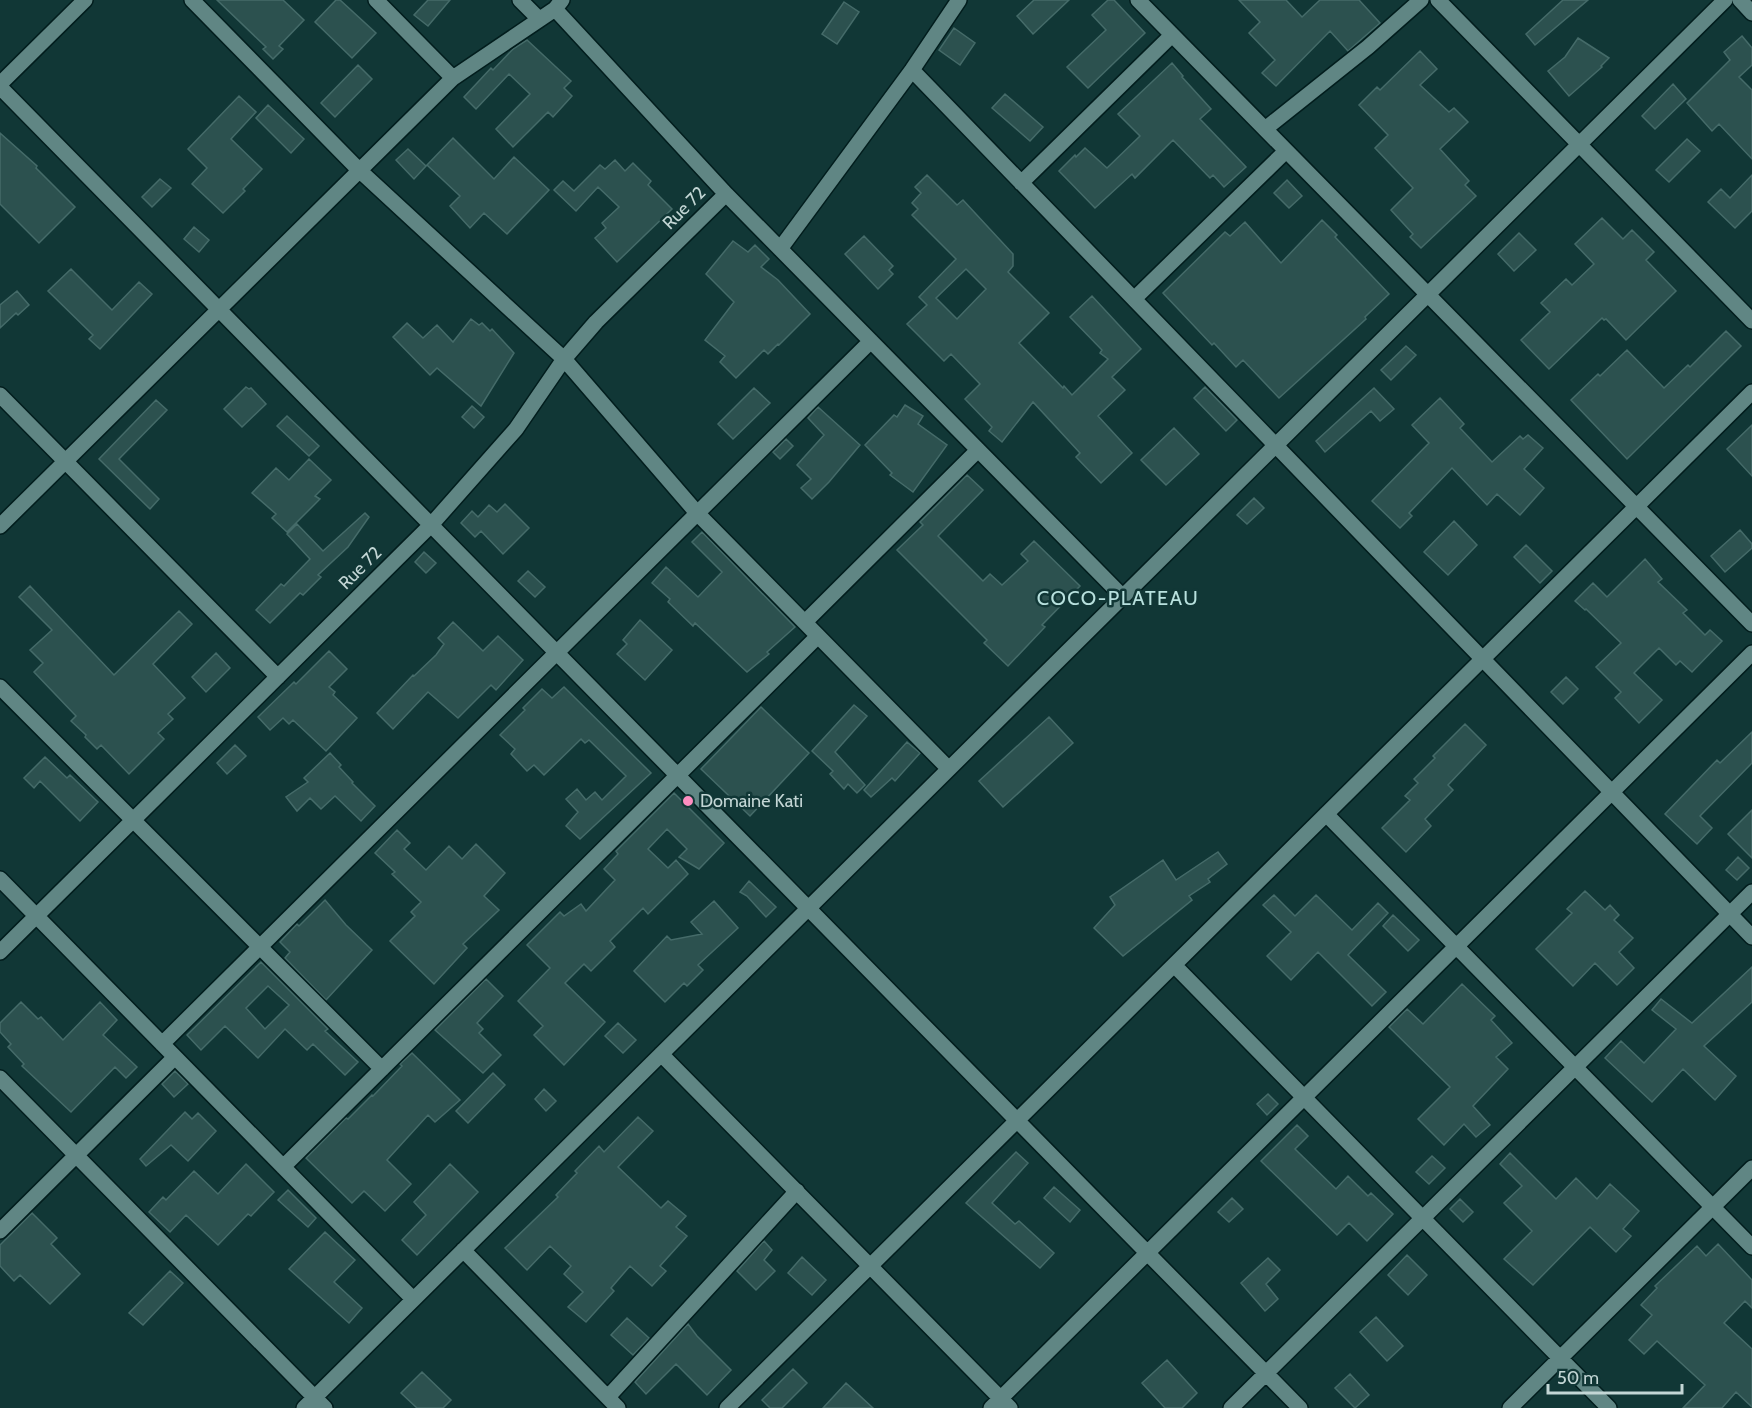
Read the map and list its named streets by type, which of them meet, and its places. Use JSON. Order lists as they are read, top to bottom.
{
  "streets": {
    "street": ["Rue 72"]
  },
  "districts": ["COCO-PLATEAU"],
  "places": ["Domaine Kati"],
  "scale_bar": "50 m"
}
